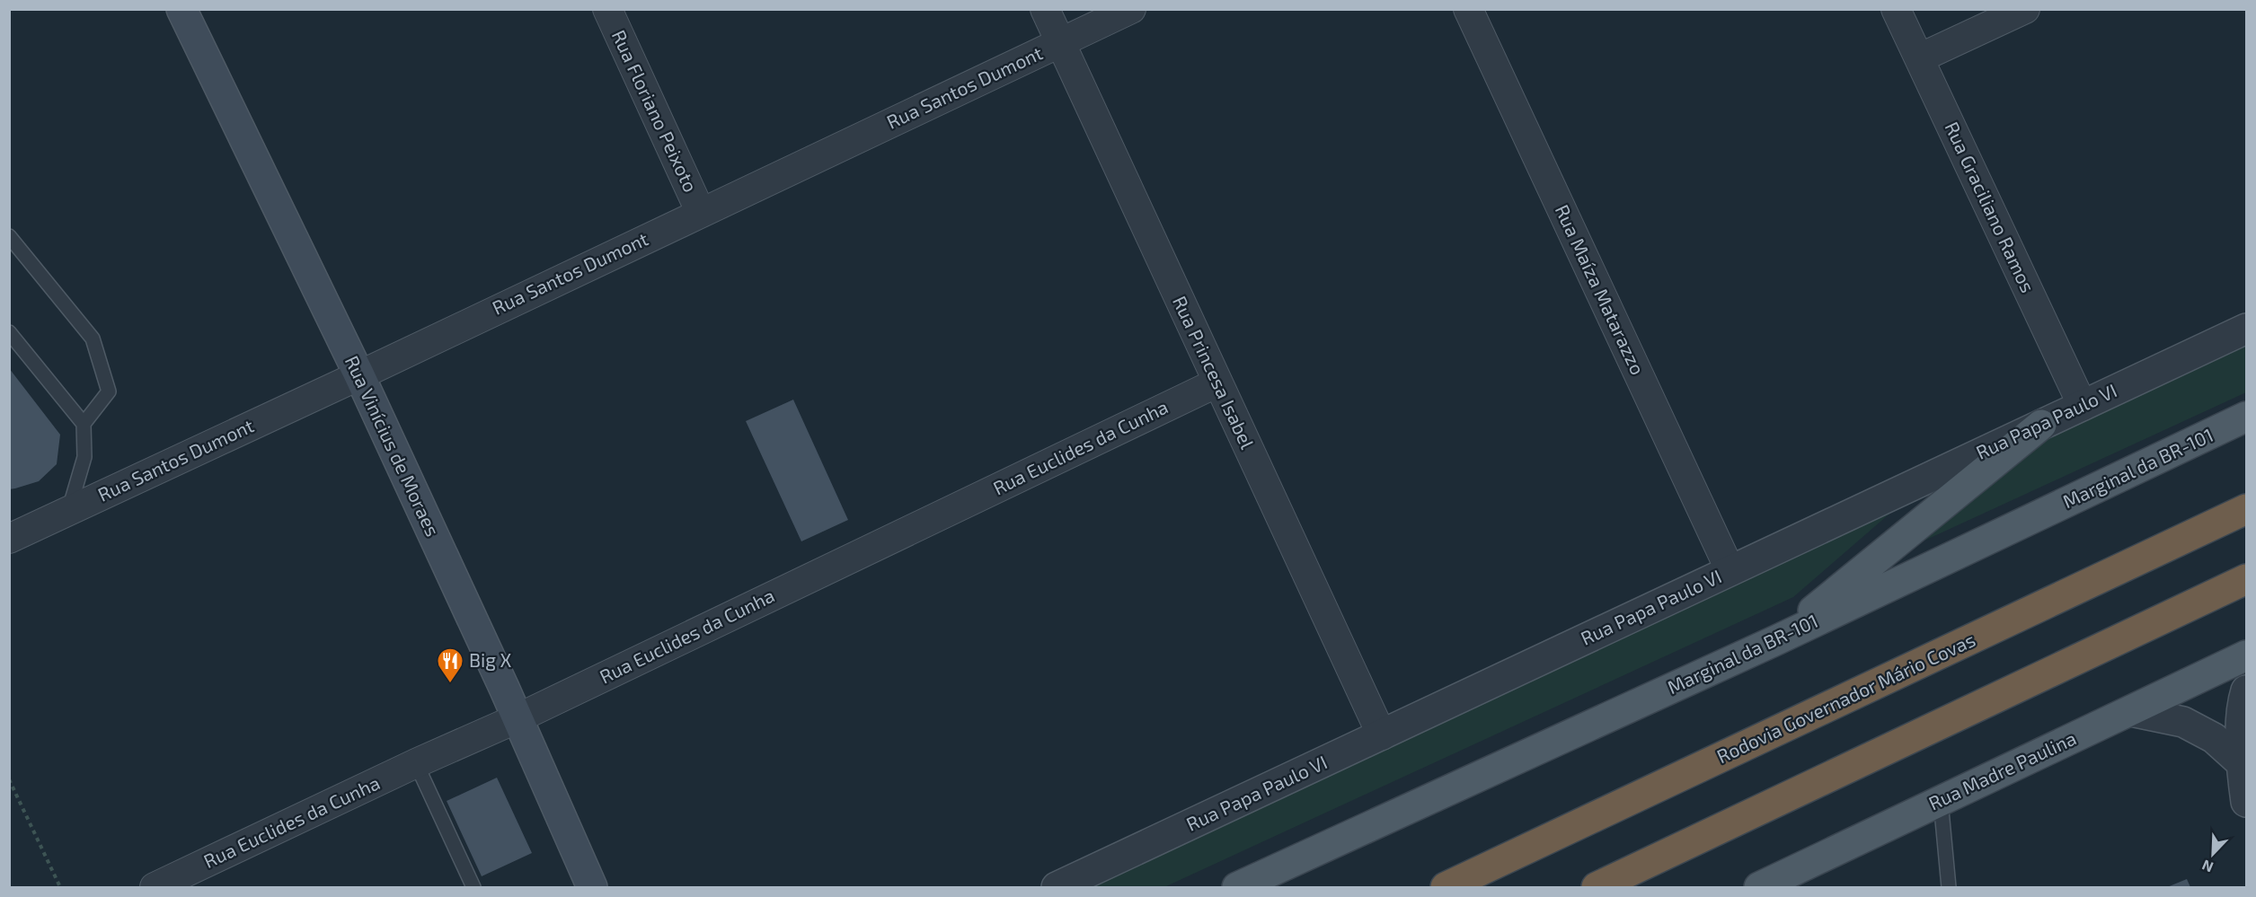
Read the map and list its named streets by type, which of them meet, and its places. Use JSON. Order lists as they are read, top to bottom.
{
  "streets": {
    "highway": ["Rodovia Governador Mário Covas"],
    "main road": ["Rua Vinícius de Moraes", "Marginal da BR-101", "Rua Madre Paulina"],
    "street": [
      "Rua Santos Dumont",
      "Rua Floriano Peixoto",
      "Rua Graciliano Ramos",
      "Rua Maíza Matarazzo",
      "Rua Princesa Isabel",
      "Rua Papa Paulo VI",
      "Rua Euclides da Cunha"
    ]
  },
  "crossings": [
    ["Rua Santos Dumont", "Rua Floriano Peixoto"],
    ["Rua Santos Dumont", "Rua Princesa Isabel"],
    ["Rua Santos Dumont", "Rua Vinícius de Moraes"],
    ["Rua Graciliano Ramos", "Rua Papa Paulo VI"],
    ["Rua Maíza Matarazzo", "Rua Papa Paulo VI"],
    ["Rua Princesa Isabel", "Rua Papa Paulo VI"],
    ["Rua Princesa Isabel", "Rua Euclides da Cunha"],
    ["Rua Vinícius de Moraes", "Rua Euclides da Cunha"]
  ],
  "places": {
    "restaurant": ["Big X"]
  },
  "north": "bottom left"
}
